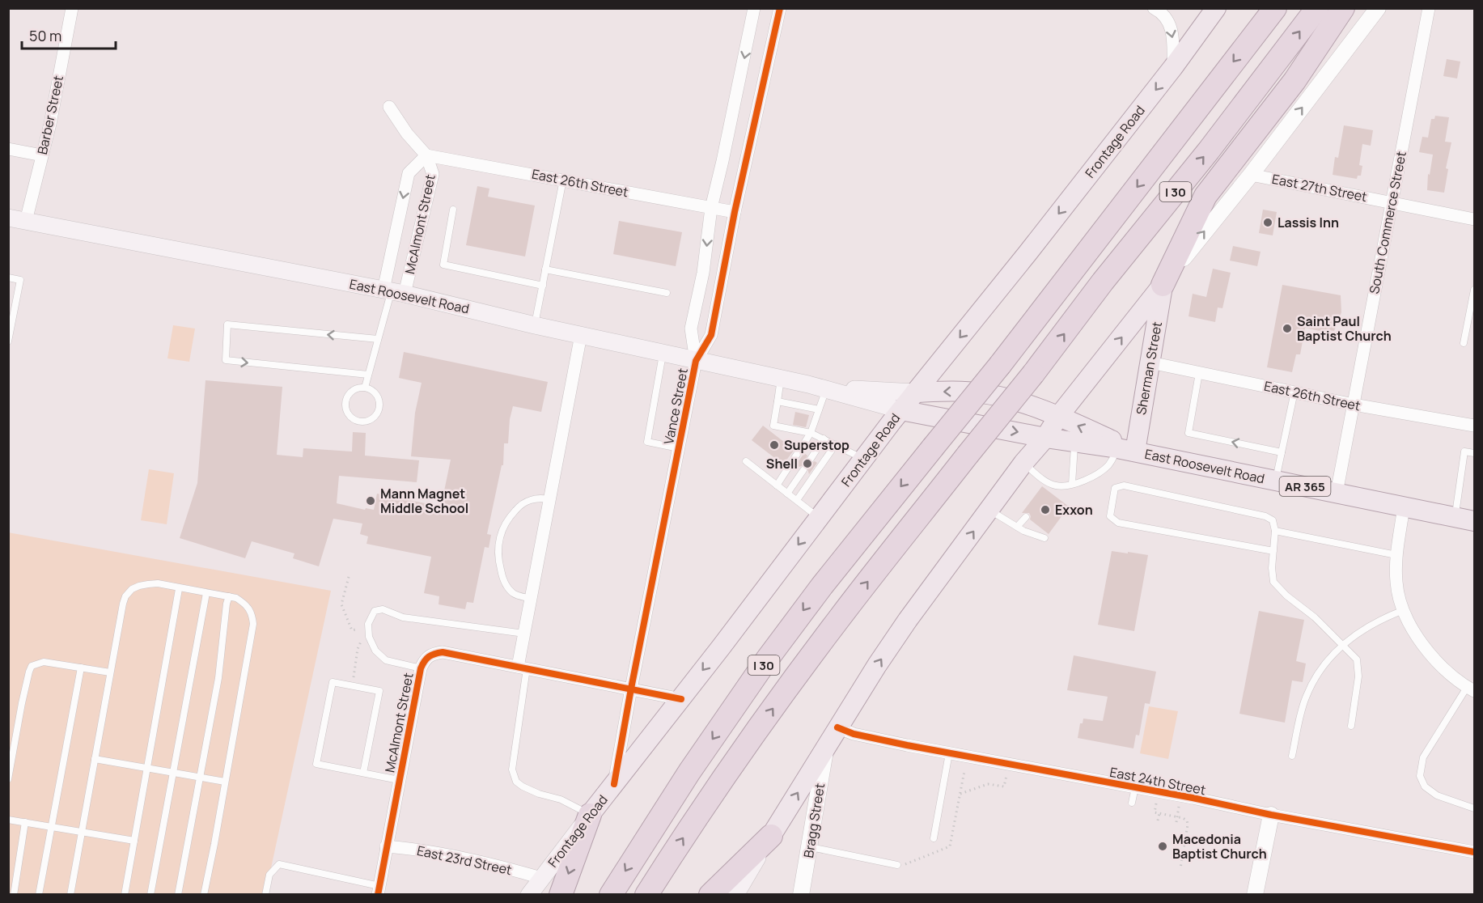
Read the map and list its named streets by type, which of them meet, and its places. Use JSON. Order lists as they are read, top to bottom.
{
  "streets": {
    "highway": ["I 30"],
    "main road": [
      "Frontage Road",
      "East Roosevelt Road",
      "Sherman Street",
      "AR 365"
    ],
    "street": [
      "Barber Street",
      "East 26th Street",
      "East 27th Street",
      "South Commerce Street",
      "McAlmont Street",
      "Vance Street",
      "East 24th Street",
      "Bragg Street",
      "East 23rd Street"
    ]
  },
  "crossings": [
    ["Barber Street", "East Roosevelt Road"],
    ["Frontage Road", "East Roosevelt Road"],
    ["Frontage Road", "Vance Street"],
    ["Frontage Road", "East 23rd Street"],
    ["East 26th Street", "South Commerce Street"],
    ["East 26th Street", "McAlmont Street"],
    ["East 26th Street", "Sherman Street"],
    ["East 26th Street", "Vance Street"],
    ["East 27th Street", "South Commerce Street"],
    ["South Commerce Street", "East Roosevelt Road"],
    ["McAlmont Street", "East Roosevelt Road"],
    ["McAlmont Street", "East 23rd Street"],
    ["East Roosevelt Road", "Sherman Street"],
    ["East Roosevelt Road", "Vance Street"]
  ],
  "places": [
    "Lassis Inn",
    "Saint Paul Baptist Church",
    "Superstop",
    "Shell",
    "Mann Magnet Middle School",
    "Exxon",
    "Macedonia Baptist Church"
  ],
  "scale_bar": "50 m"
}
